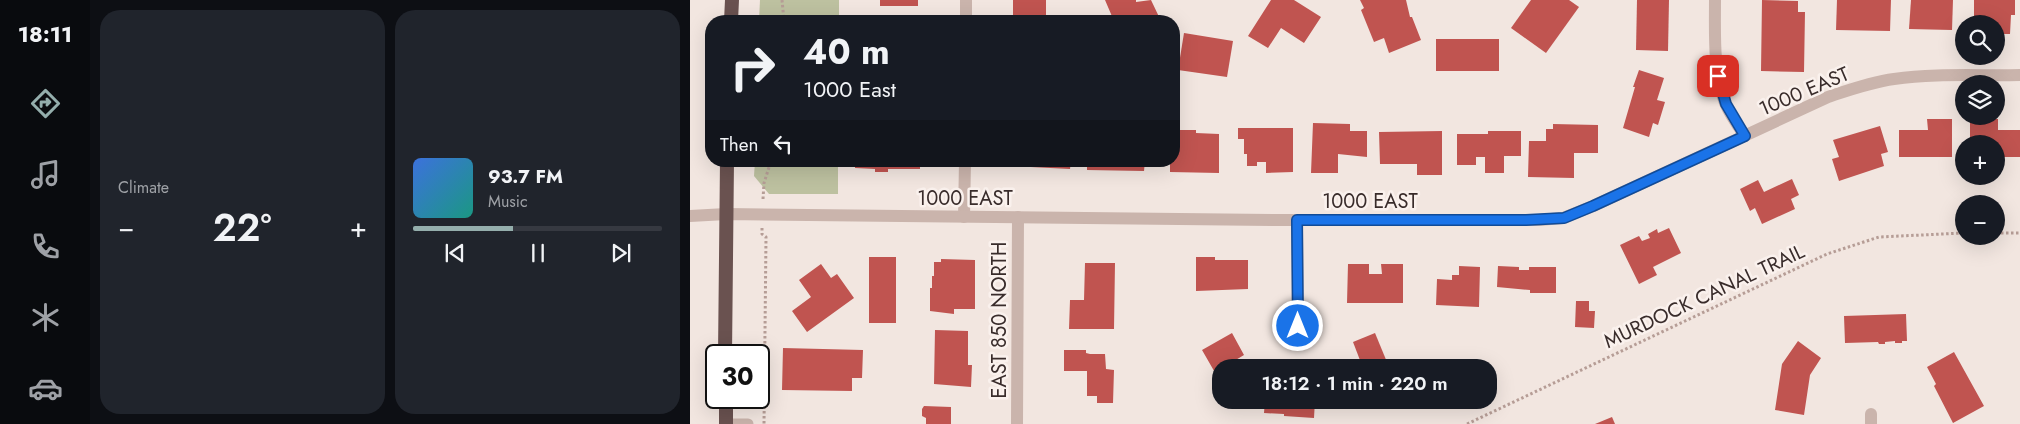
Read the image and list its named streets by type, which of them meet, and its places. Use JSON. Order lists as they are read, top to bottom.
{
  "streets": {
    "street": ["1000 EAST", "EAST 850 NORTH"],
    "path": ["MURDOCK CANAL TRAIL"]
  },
  "crossings": [
    ["1000 EAST", "EAST 850 NORTH"]
  ],
  "page": {
    "tabs": "18:11",
    "tile": "Climate",
    "map_buttons": ["+", "−"],
    "turn": ["40 m", "1000 East"],
    "then": "Then",
    "song": ["93.7 FM", "Music"],
    "heat": ["−", "22°", "+"],
    "limit": "30",
    "trip": "18:12 · 1 min · 220 m"
  }
}
